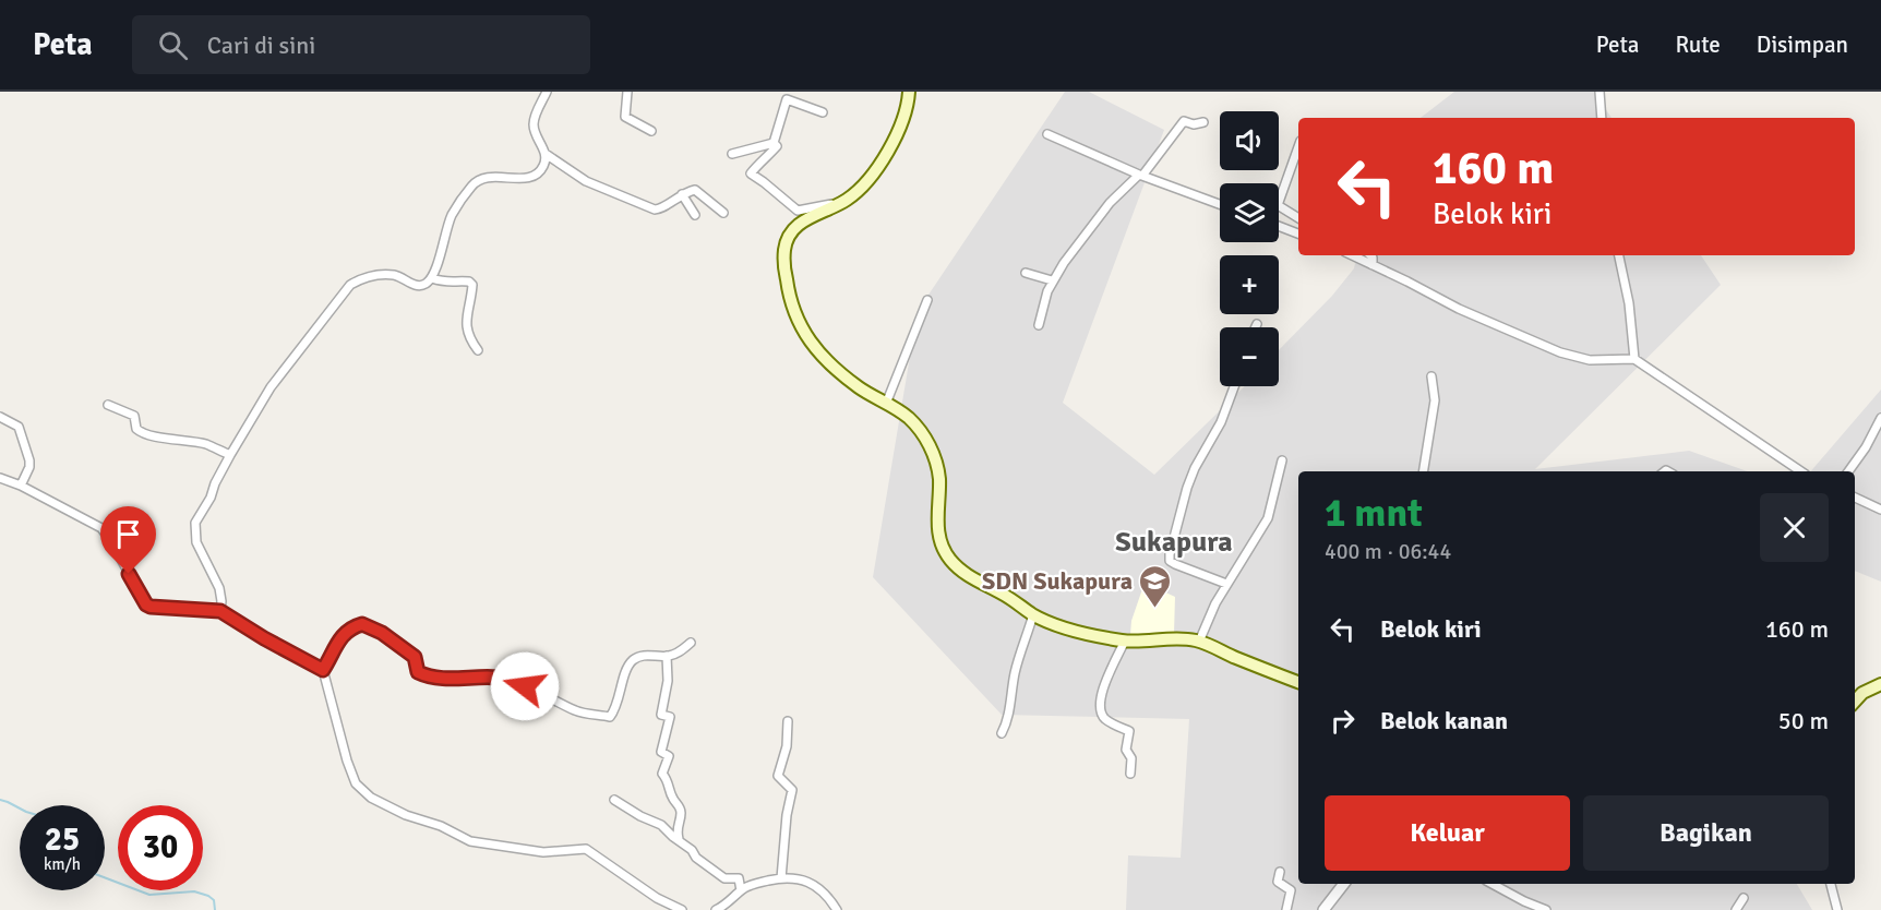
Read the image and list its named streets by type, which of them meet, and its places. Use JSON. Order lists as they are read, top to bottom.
{
  "districts": ["Sukapura"],
  "places": {
    "school or university": ["SDN Sukapura"]
  },
  "page": {
    "header": "Peta",
    "search": "Cari di sini",
    "nav": ["Peta", "Rute", "Disimpan"],
    "map_buttons": ["+", "−"],
    "turn": ["160 m", "Belok kiri"],
    "heading": ["1 mnt", "400 m · 06:44"],
    "list": [
      {
        "name": "Belok kiri",
        "value": "160 m"
      },
      {
        "name": "Belok kanan",
        "value": "50 m"
      }
    ],
    "buttons": ["Keluar", "Bagikan"],
    "speed": "25 km/h",
    "limit": "30"
  }
}
